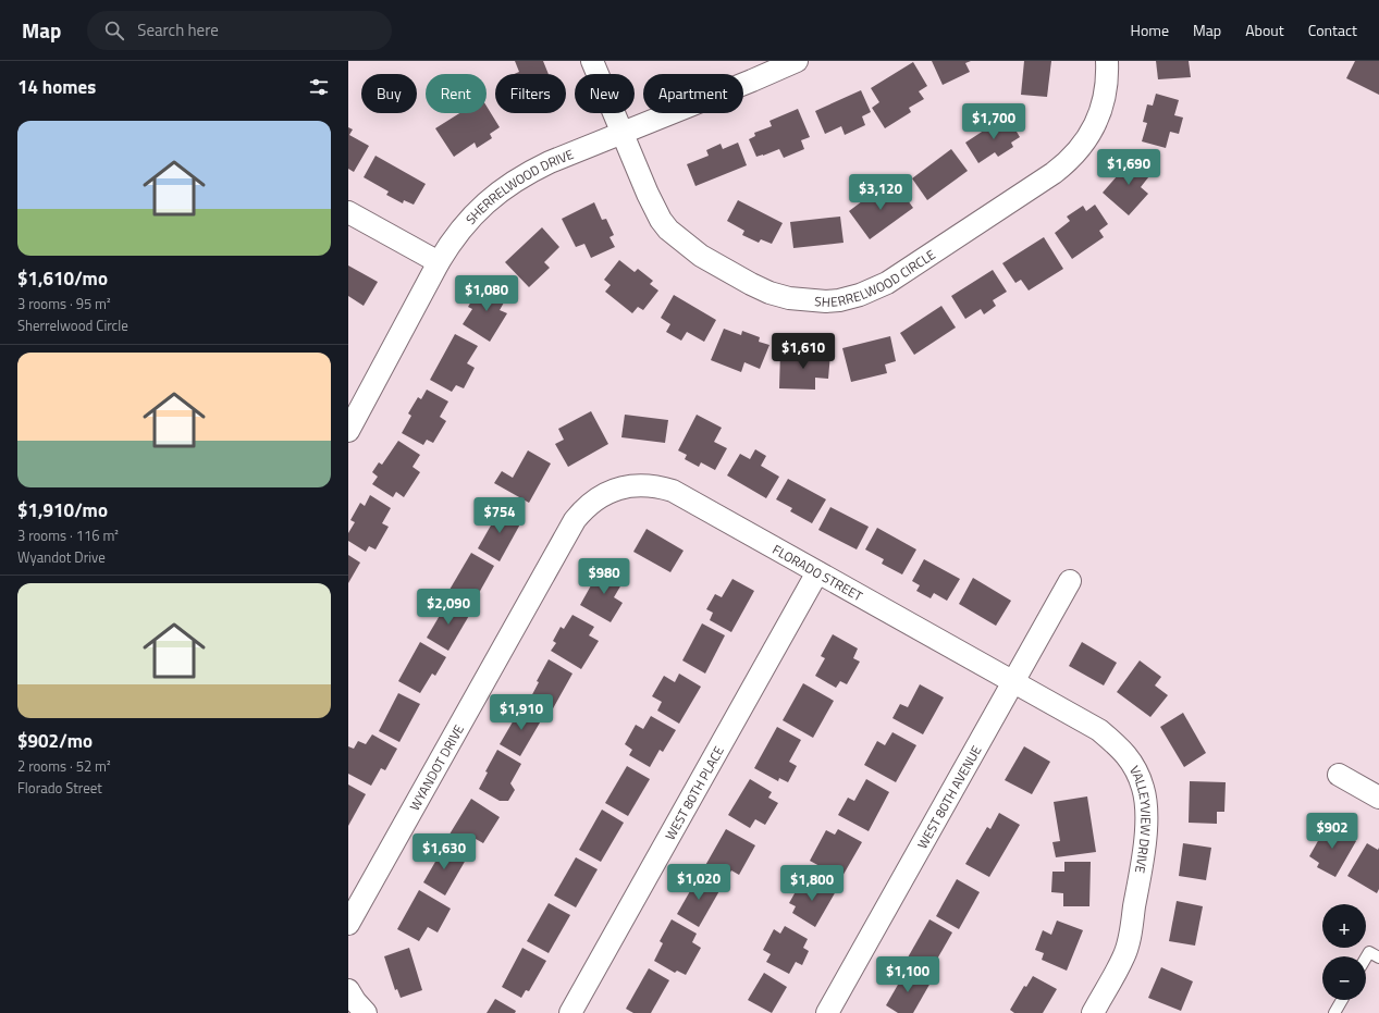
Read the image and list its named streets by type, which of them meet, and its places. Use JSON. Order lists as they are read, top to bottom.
{
  "streets": {
    "street": [
      "SHERRELWOOD DRIVE",
      "SHERRELWOOD CIRCLE",
      "FLORADO STREET",
      "WYANDOT DRIVE",
      "WEST 80TH PLACE",
      "WEST 80TH AVENUE",
      "VALLEYVIEW DRIVE"
    ]
  },
  "crossings": [
    ["SHERRELWOOD DRIVE", "SHERRELWOOD CIRCLE"],
    ["FLORADO STREET", "WYANDOT DRIVE"],
    ["FLORADO STREET", "WEST 80TH PLACE"],
    ["FLORADO STREET", "WEST 80TH AVENUE"],
    ["FLORADO STREET", "VALLEYVIEW DRIVE"],
    ["WEST 80TH AVENUE", "VALLEYVIEW DRIVE"]
  ],
  "page": {
    "header": "Map",
    "search": "Search here",
    "nav": [
      "Home",
      "Map",
      "About",
      "Contact"
    ],
    "heading": "14 homes",
    "chip": [
      "Buy",
      "Rent",
      "Filters",
      "New",
      "Apartment"
    ],
    "price": [
      "$1,700",
      "$1,690",
      "$3,120",
      "$1,080",
      "$1,610",
      "$754",
      "$980",
      "$2,090",
      "$1,910",
      "$902",
      "$1,630",
      "$1,020",
      "$1,800",
      "$1,100"
    ],
    "list": [
      {
        "name": "$1,610/mo",
        "note": "3 rooms · 95 m² · Sherrelwood Circle"
      },
      {
        "name": "$1,910/mo",
        "note": "3 rooms · 116 m² · Wyandot Drive"
      },
      {
        "name": "$902/mo",
        "note": "2 rooms · 52 m² · Florado Street"
      }
    ],
    "map_buttons": ["+", "−"]
  }
}
